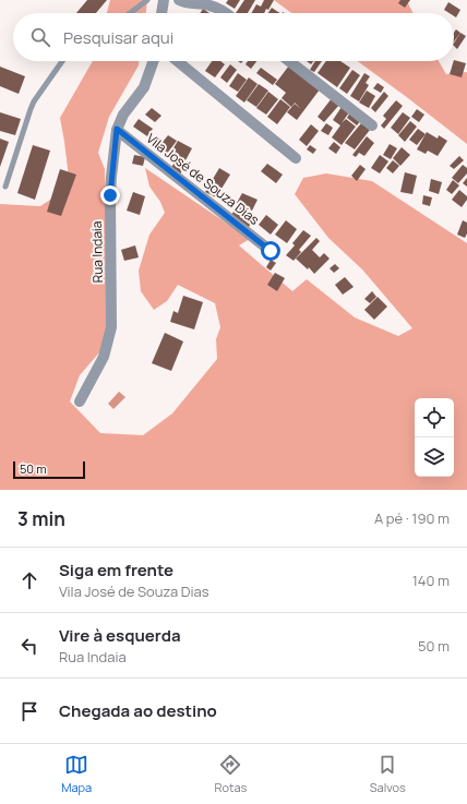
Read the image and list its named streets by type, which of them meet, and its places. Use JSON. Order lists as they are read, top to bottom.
{
  "streets": {
    "street": ["Vila José de Souza Dias", "Rua Indaia"]
  },
  "crossings": [
    ["Vila José de Souza Dias", "Rua Indaia"]
  ],
  "scale_bar": "50 m",
  "page": {
    "search": "Pesquisar aqui",
    "scale": "50 m",
    "heading": ["3 min", "A pé · 190 m"],
    "list": [
      ["Siga em frente", "Vila José de Souza Dias", "140 m"],
      ["Vire à esquerda", "Rua Indaia", "50 m"],
      "Chegada ao destino"
    ],
    "nav": ["Mapa", "Rotas", "Salvos"]
  }
}
